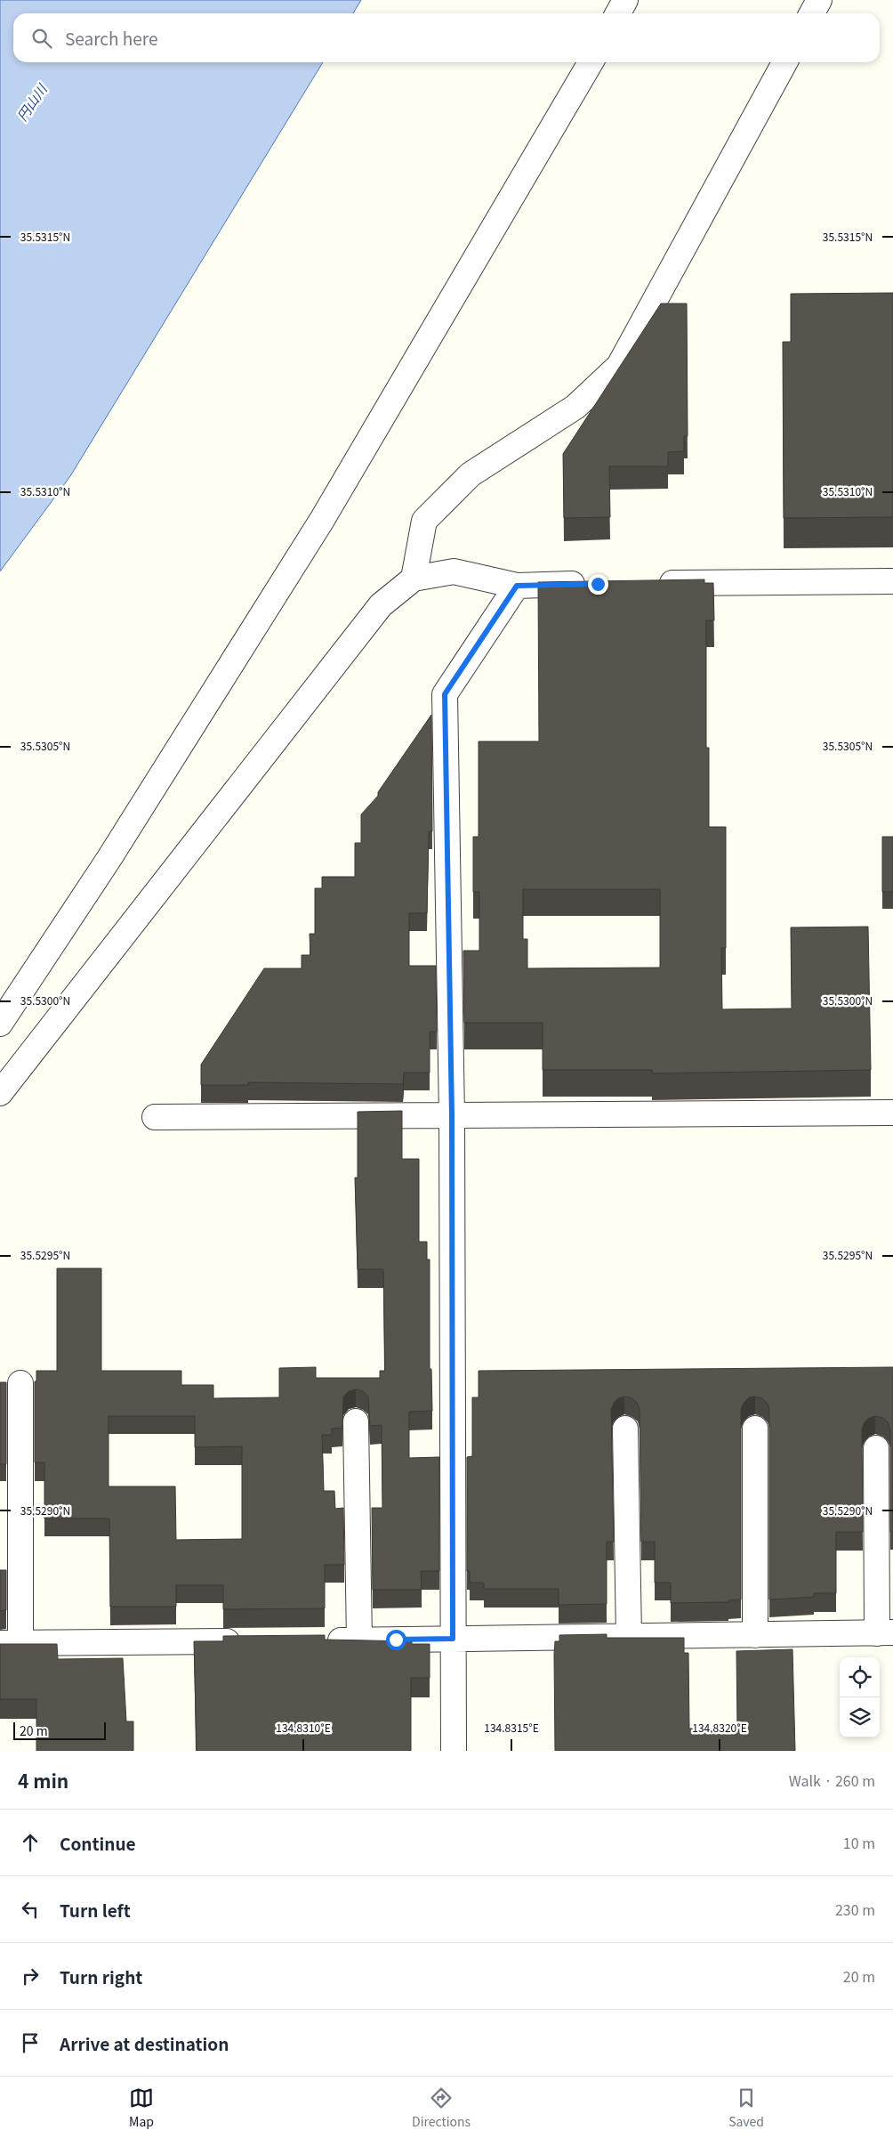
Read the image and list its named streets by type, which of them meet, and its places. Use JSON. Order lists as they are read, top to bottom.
{
  "water": ["円山川"],
  "scale_bar": "20 m",
  "page": {
    "search": "Search here",
    "scale": "20 m",
    "heading": ["4 min", "Walk · 260 m"],
    "list": [
      ["Continue", "10 m"],
      ["Turn left", "230 m"],
      ["Turn right", "20 m"],
      "Arrive at destination"
    ],
    "nav": ["Map", "Directions", "Saved"]
  },
  "coordinates": [
    "35.5315°N",
    "35.5310°N",
    "35.5305°N",
    "35.5300°N",
    "35.5295°N",
    "35.5290°N",
    "134.8310°E",
    "134.8315°E",
    "134.8320°E"
  ]
}
